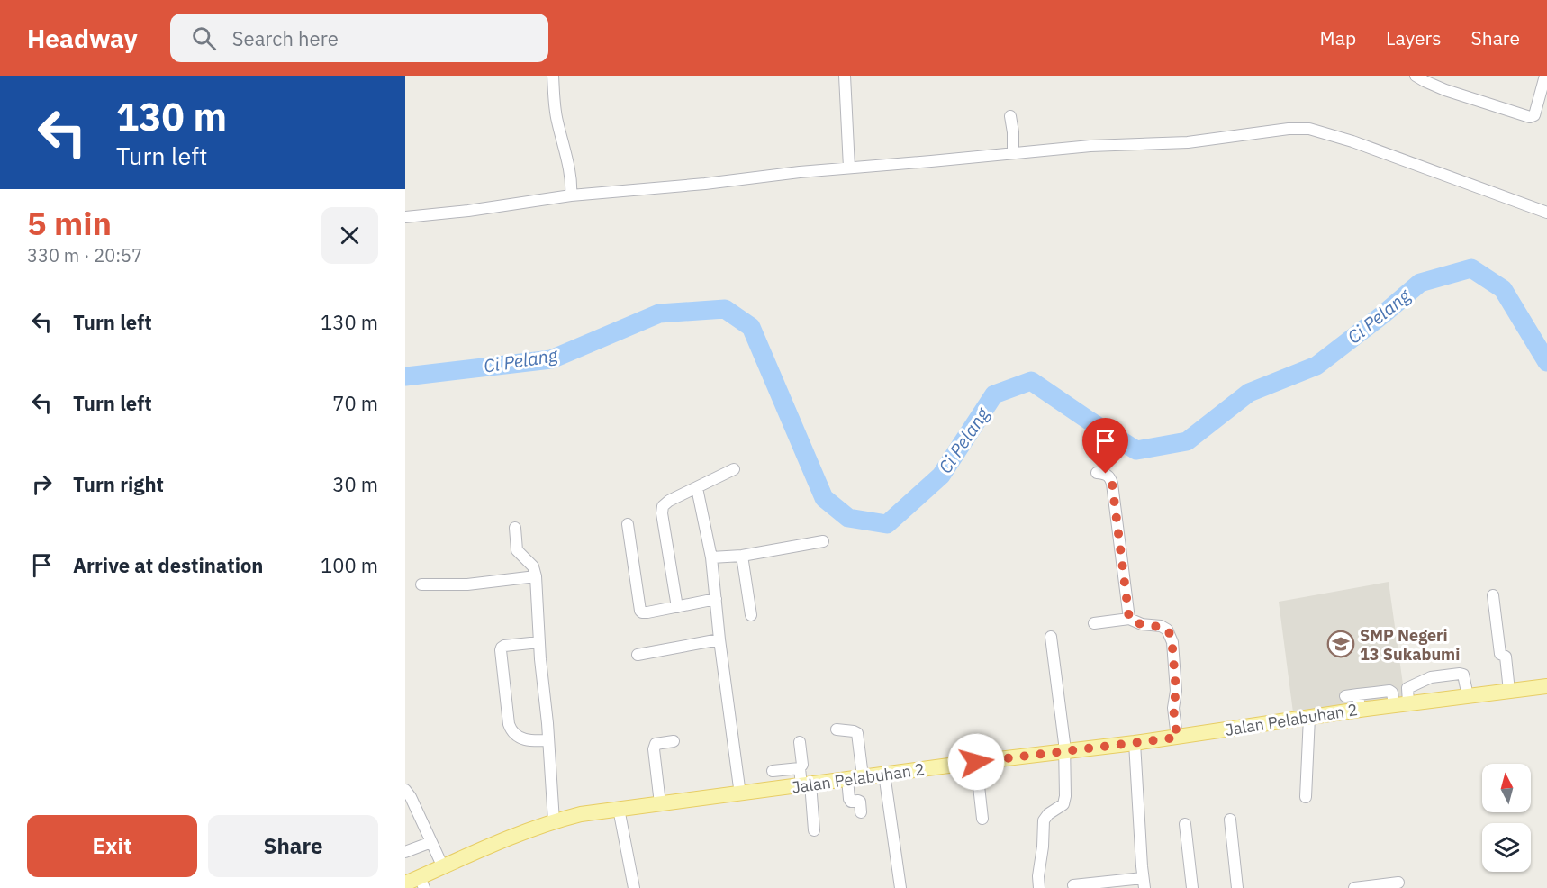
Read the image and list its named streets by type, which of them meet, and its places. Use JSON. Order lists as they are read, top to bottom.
{
  "streets": {
    "main road": ["Jalan Pelabuhan 2"]
  },
  "water": ["Ci Pelang"],
  "places": {
    "school or university": ["SMP Negeri 13 Sukabumi"]
  },
  "north": "top",
  "page": {
    "header": "Headway",
    "search": "Search here",
    "nav": ["Map", "Layers", "Share"],
    "turn": ["130 m", "Turn left"],
    "heading": ["5 min", "330 m · 20:57"],
    "list": [
      {
        "name": "Turn left",
        "value": "130 m"
      },
      {
        "name": "Turn left",
        "value": "70 m"
      },
      {
        "name": "Turn right",
        "value": "30 m"
      },
      {
        "name": "Arrive at destination",
        "value": "100 m"
      }
    ],
    "buttons": ["Exit", "Share"]
  }
}
